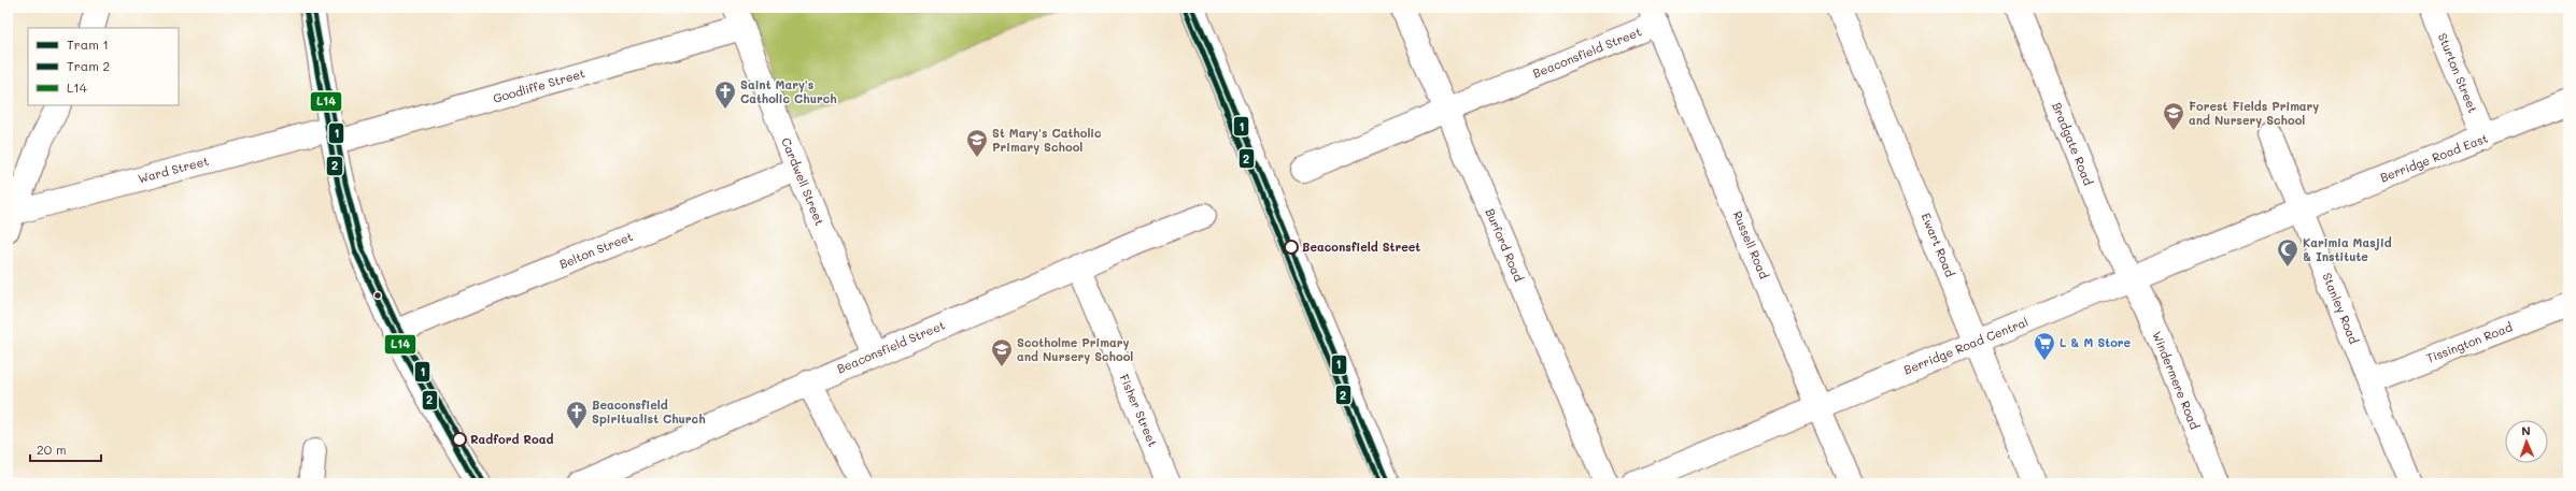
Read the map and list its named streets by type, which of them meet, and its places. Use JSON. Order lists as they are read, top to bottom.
{
  "streets": {
    "street": [
      "Beaconsfield Street",
      "Sturton Street",
      "Goodliffe Street",
      "Bradgate Road",
      "Berridge Road East",
      "Ward Street",
      "Cardwell Street",
      "Burford Road",
      "Russell Road",
      "Ewart Road",
      "Belton Street",
      "Stanley Road",
      "Tissington Road",
      "Berridge Road Central",
      "Windermere Road",
      "Fisher Street"
    ]
  },
  "crossings": [
    ["Beaconsfield Street", "Cardwell Street"],
    ["Beaconsfield Street", "Burford Road"],
    ["Beaconsfield Street", "Russell Road"],
    ["Beaconsfield Street", "Fisher Street"],
    ["Sturton Street", "Berridge Road East"],
    ["Goodliffe Street", "Ward Street"],
    ["Goodliffe Street", "Cardwell Street"],
    ["Bradgate Road", "Berridge Road Central"],
    ["Bradgate Road", "Windermere Road"],
    ["Berridge Road East", "Stanley Road"],
    ["Berridge Road East", "Berridge Road Central"],
    ["Cardwell Street", "Belton Street"],
    ["Russell Road", "Berridge Road Central"],
    ["Ewart Road", "Berridge Road Central"],
    ["Stanley Road", "Tissington Road"],
    ["Stanley Road", "Berridge Road Central"],
    ["Berridge Road Central", "Windermere Road"]
  ],
  "places": {
    "church": ["Saint Mary's Catholic Church", "Beaconsfield Spiritualist Church"],
    "school or university": ["Forest Fields Primary and Nursery School", "St Mary's Catholic Primary School", "Scotholme Primary and Nursery School"],
    "other": ["Beaconsfield Street", "Radford Road"],
    "mosque": ["Karimia Masjid & Institute"],
    "supermarket": ["L & M Store"]
  },
  "lines": ["tram line 1", "transit line L14", "tram line 2"],
  "legend": ["Tram 1", "Tram 2", "L14"],
  "scale_bar": "20 m",
  "north": "top"
}
